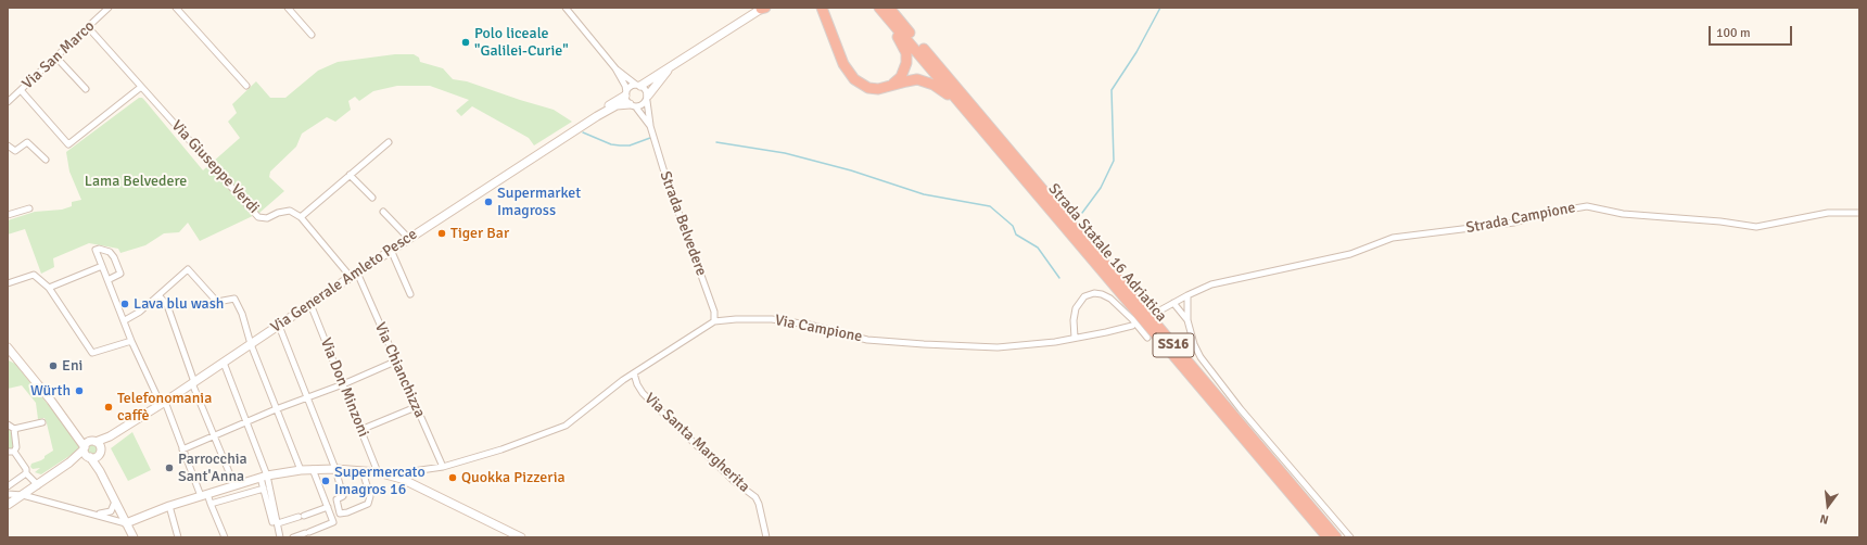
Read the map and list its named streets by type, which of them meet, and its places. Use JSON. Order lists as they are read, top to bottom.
{
  "streets": {
    "highway": ["Strada Statale 16 Adriatica", "SS16"],
    "street": [
      "Via San Marco",
      "Via Giuseppe Verdi",
      "Strada Campione",
      "Strada Belvedere",
      "Via Generale Amleto Pesce",
      "Via Campione",
      "Via Chianchizza",
      "Via Don Minzoni",
      "Via Santa Margherita"
    ]
  },
  "crossings": [
    ["Via San Marco", "Via Giuseppe Verdi"],
    ["Strada Belvedere", "Via Campione"],
    ["Via Generale Amleto Pesce", "Via Chianchizza"],
    ["Via Generale Amleto Pesce", "Via Don Minzoni"],
    ["Via Campione", "Via Chianchizza"],
    ["Via Campione", "Via Santa Margherita"]
  ],
  "parks": ["Lama Belvedere"],
  "places": [
    "Polo liceale \"Galilei-Curie\"",
    "Supermarket Imagross",
    "Tiger Bar",
    "Lava blu wash",
    "Eni",
    "Würth",
    "Telefonomania caffè",
    "Parrocchia Sant'Anna",
    "Quokka Pizzeria",
    "Supermercato Imagros 16"
  ],
  "scale_bar": "100 m",
  "north": "bottom"
}
